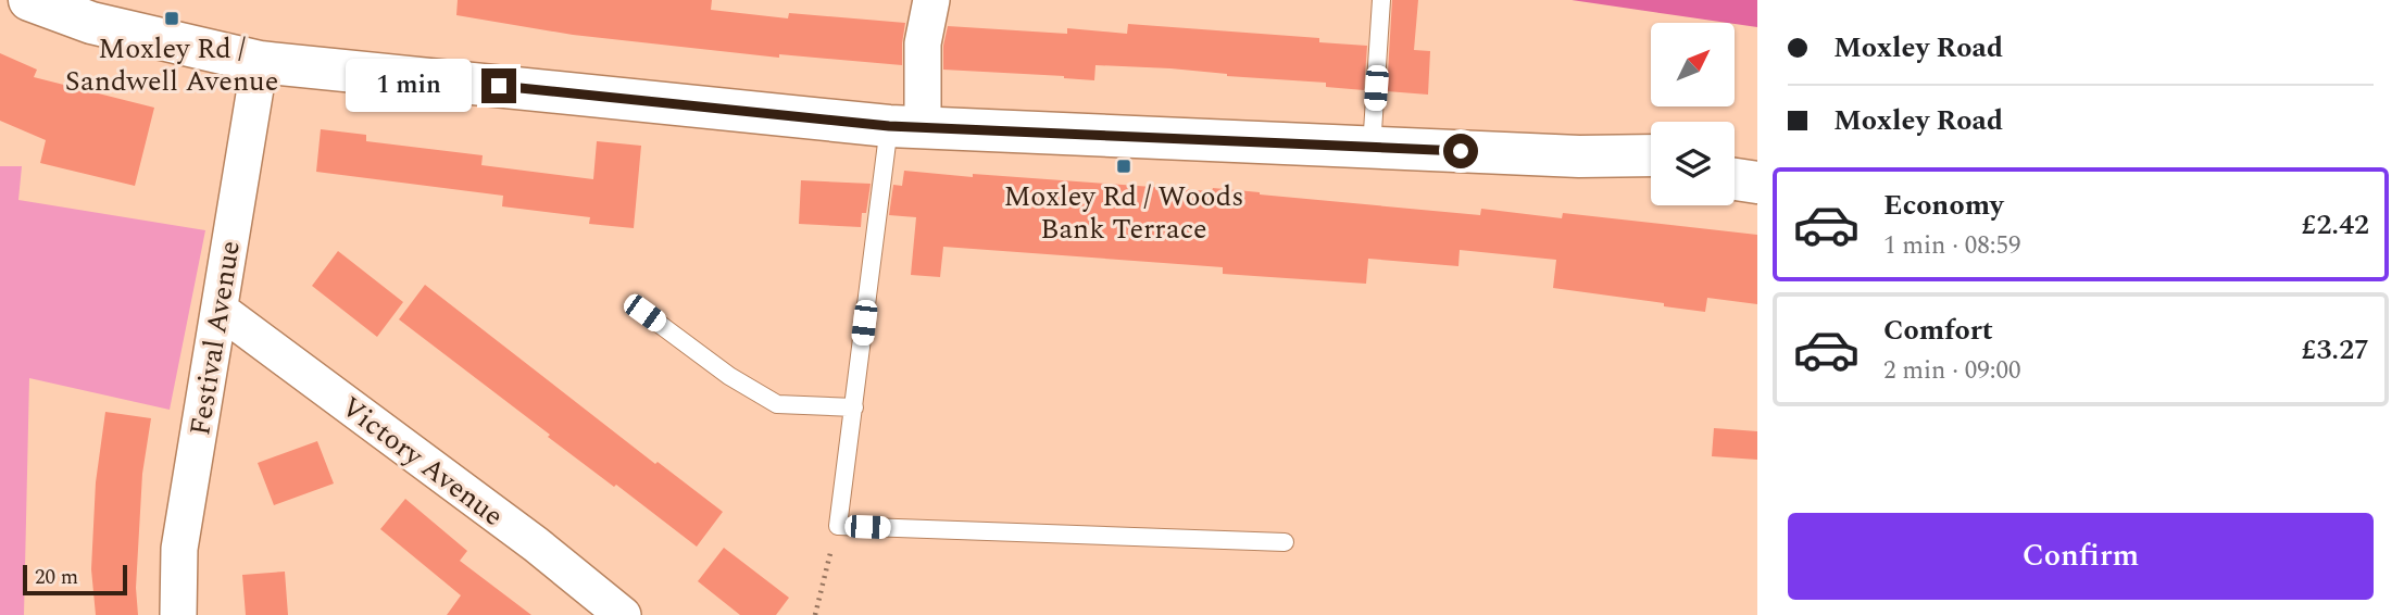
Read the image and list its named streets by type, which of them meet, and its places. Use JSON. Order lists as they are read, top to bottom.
{
  "streets": {
    "street": ["Festival Avenue", "Victory Avenue"]
  },
  "crossings": [
    ["Festival Avenue", "Victory Avenue"]
  ],
  "places": {
    "transit": ["Moxley Rd / Sandwell Avenue", "Moxley Rd / Woods Bank Terrace"]
  },
  "scale_bar": "20 m",
  "north": "top right",
  "page": {
    "banner": ["Moxley Road", "Moxley Road"],
    "bubble": "1 min",
    "list": [
      {
        "name": "Economy",
        "note": "1 min · 08:59",
        "value": "£2.42"
      },
      {
        "name": "Comfort",
        "note": "2 min · 09:00",
        "value": "£3.27"
      }
    ],
    "buttons": "Confirm",
    "scale": "20 m"
  }
}
